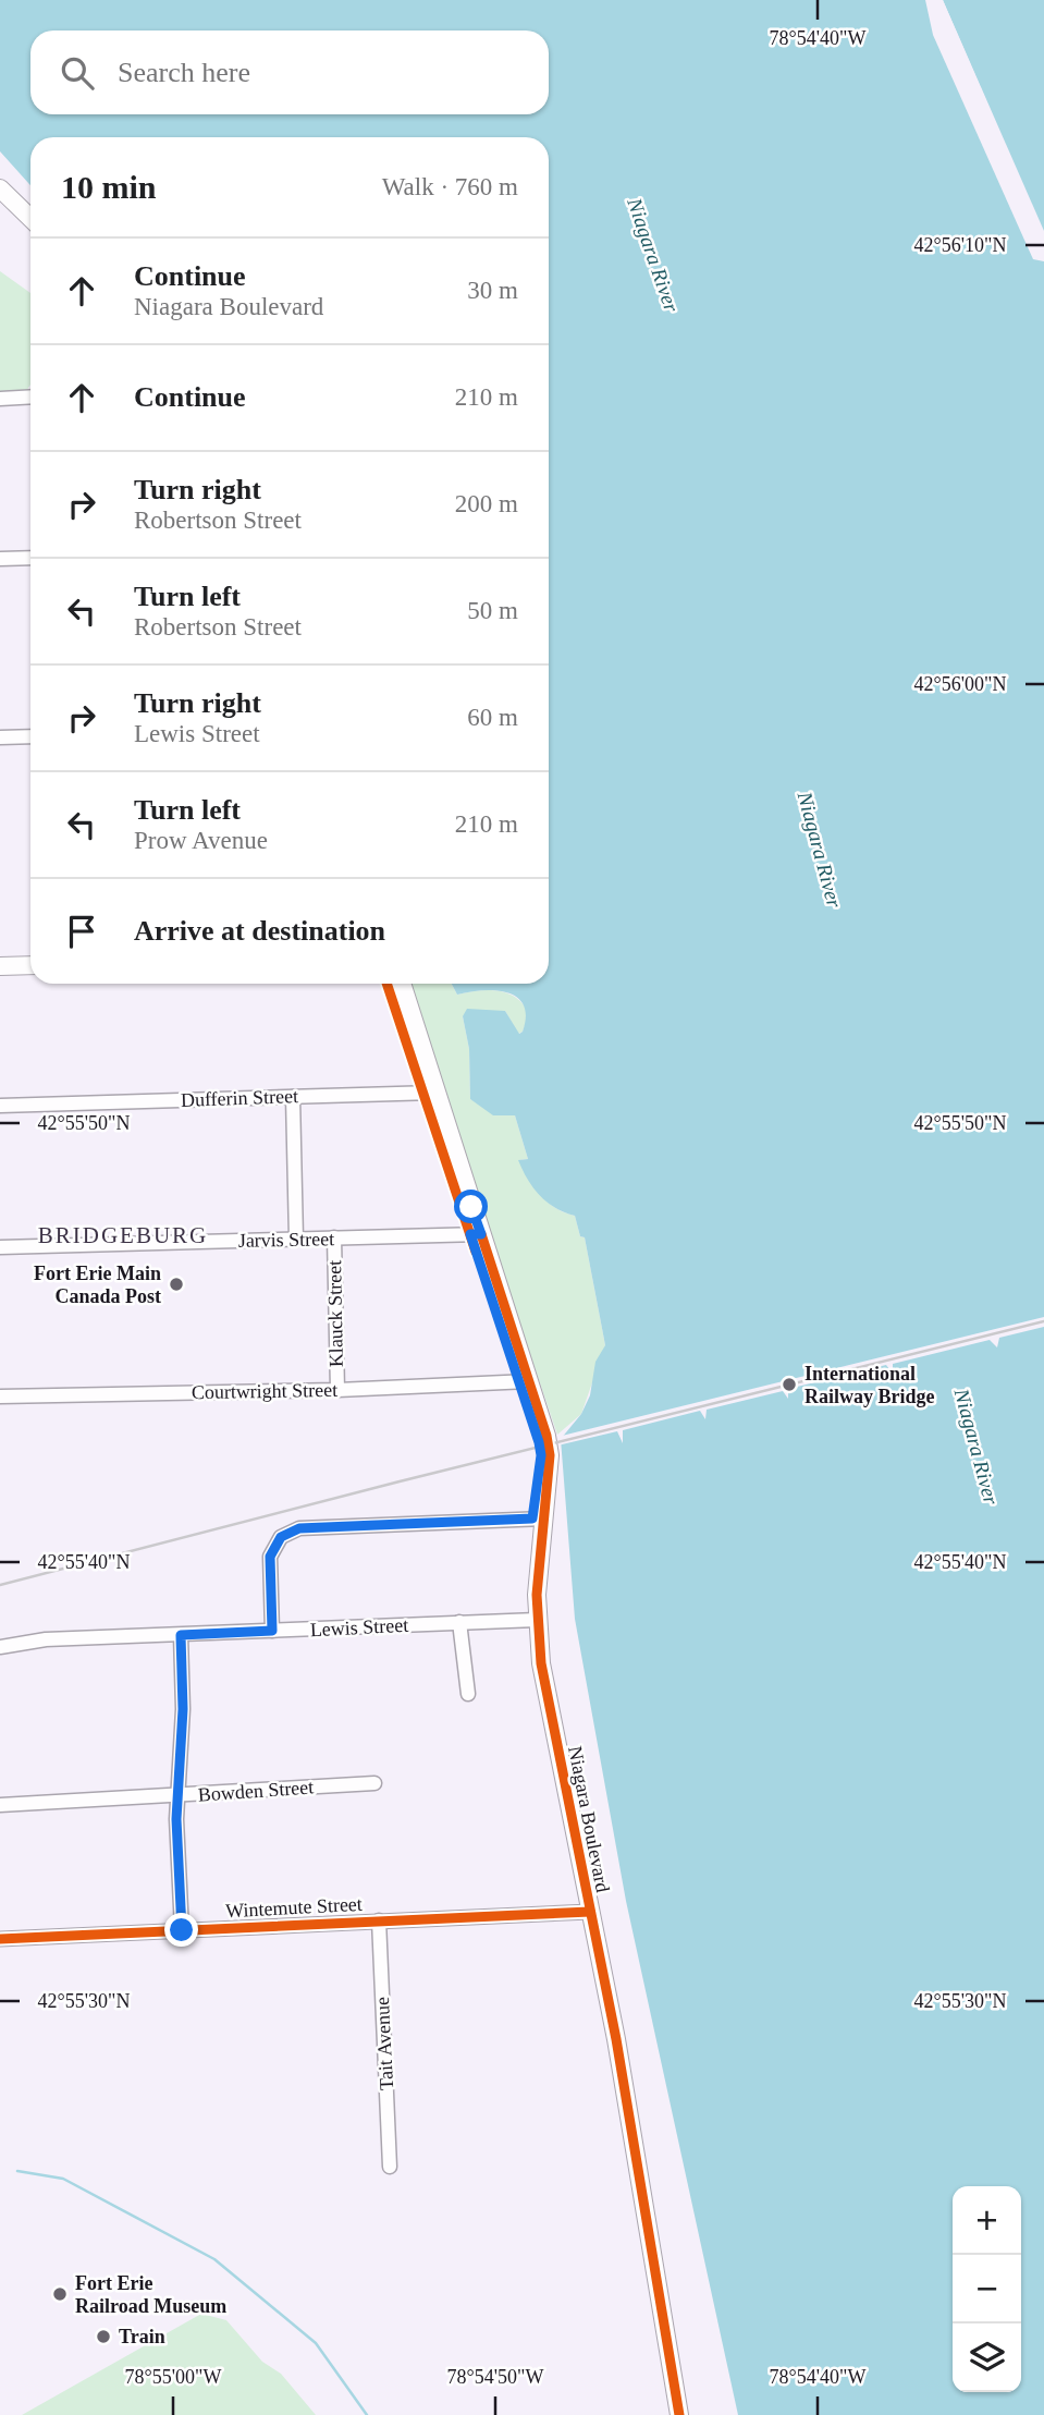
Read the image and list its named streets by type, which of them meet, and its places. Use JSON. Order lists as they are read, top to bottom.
{
  "streets": {
    "main road": ["Niagara Boulevard"],
    "street": [
      "Dufferin Street",
      "Jarvis Street",
      "Klauck Street",
      "Courtwright Street",
      "Lewis Street",
      "Bowden Street",
      "Wintemute Street",
      "Tait Avenue"
    ]
  },
  "crossings": [
    ["Dufferin Street", "Niagara Boulevard"],
    ["Jarvis Street", "Klauck Street"],
    ["Jarvis Street", "Niagara Boulevard"],
    ["Klauck Street", "Courtwright Street"],
    ["Courtwright Street", "Niagara Boulevard"],
    ["Lewis Street", "Niagara Boulevard"],
    ["Niagara Boulevard", "Wintemute Street"],
    ["Wintemute Street", "Tait Avenue"]
  ],
  "districts": ["BRIDGEBURG"],
  "water": ["Niagara River"],
  "places": [
    "Fort Erie Main Canada Post",
    "International Railway Bridge",
    "Fort Erie Railroad Museum",
    "Train"
  ],
  "page": {
    "search": "Search here",
    "heading": ["10 min", "Walk · 760 m"],
    "list": [
      ["Continue", "Niagara Boulevard", "30 m"],
      ["Continue", "210 m"],
      ["Turn right", "Robertson Street", "200 m"],
      ["Turn left", "Robertson Street", "50 m"],
      ["Turn right", "Lewis Street", "60 m"],
      ["Turn left", "Prow Avenue", "210 m"],
      "Arrive at destination"
    ],
    "map_buttons": ["+", "−"]
  },
  "coordinates": [
    "78°54'40\"W",
    "42°56'10\"N",
    "42°56'00\"N",
    "42°55'50\"N",
    "42°55'40\"N",
    "42°55'30\"N",
    "78°55'00\"W",
    "78°54'50\"W"
  ]
}
